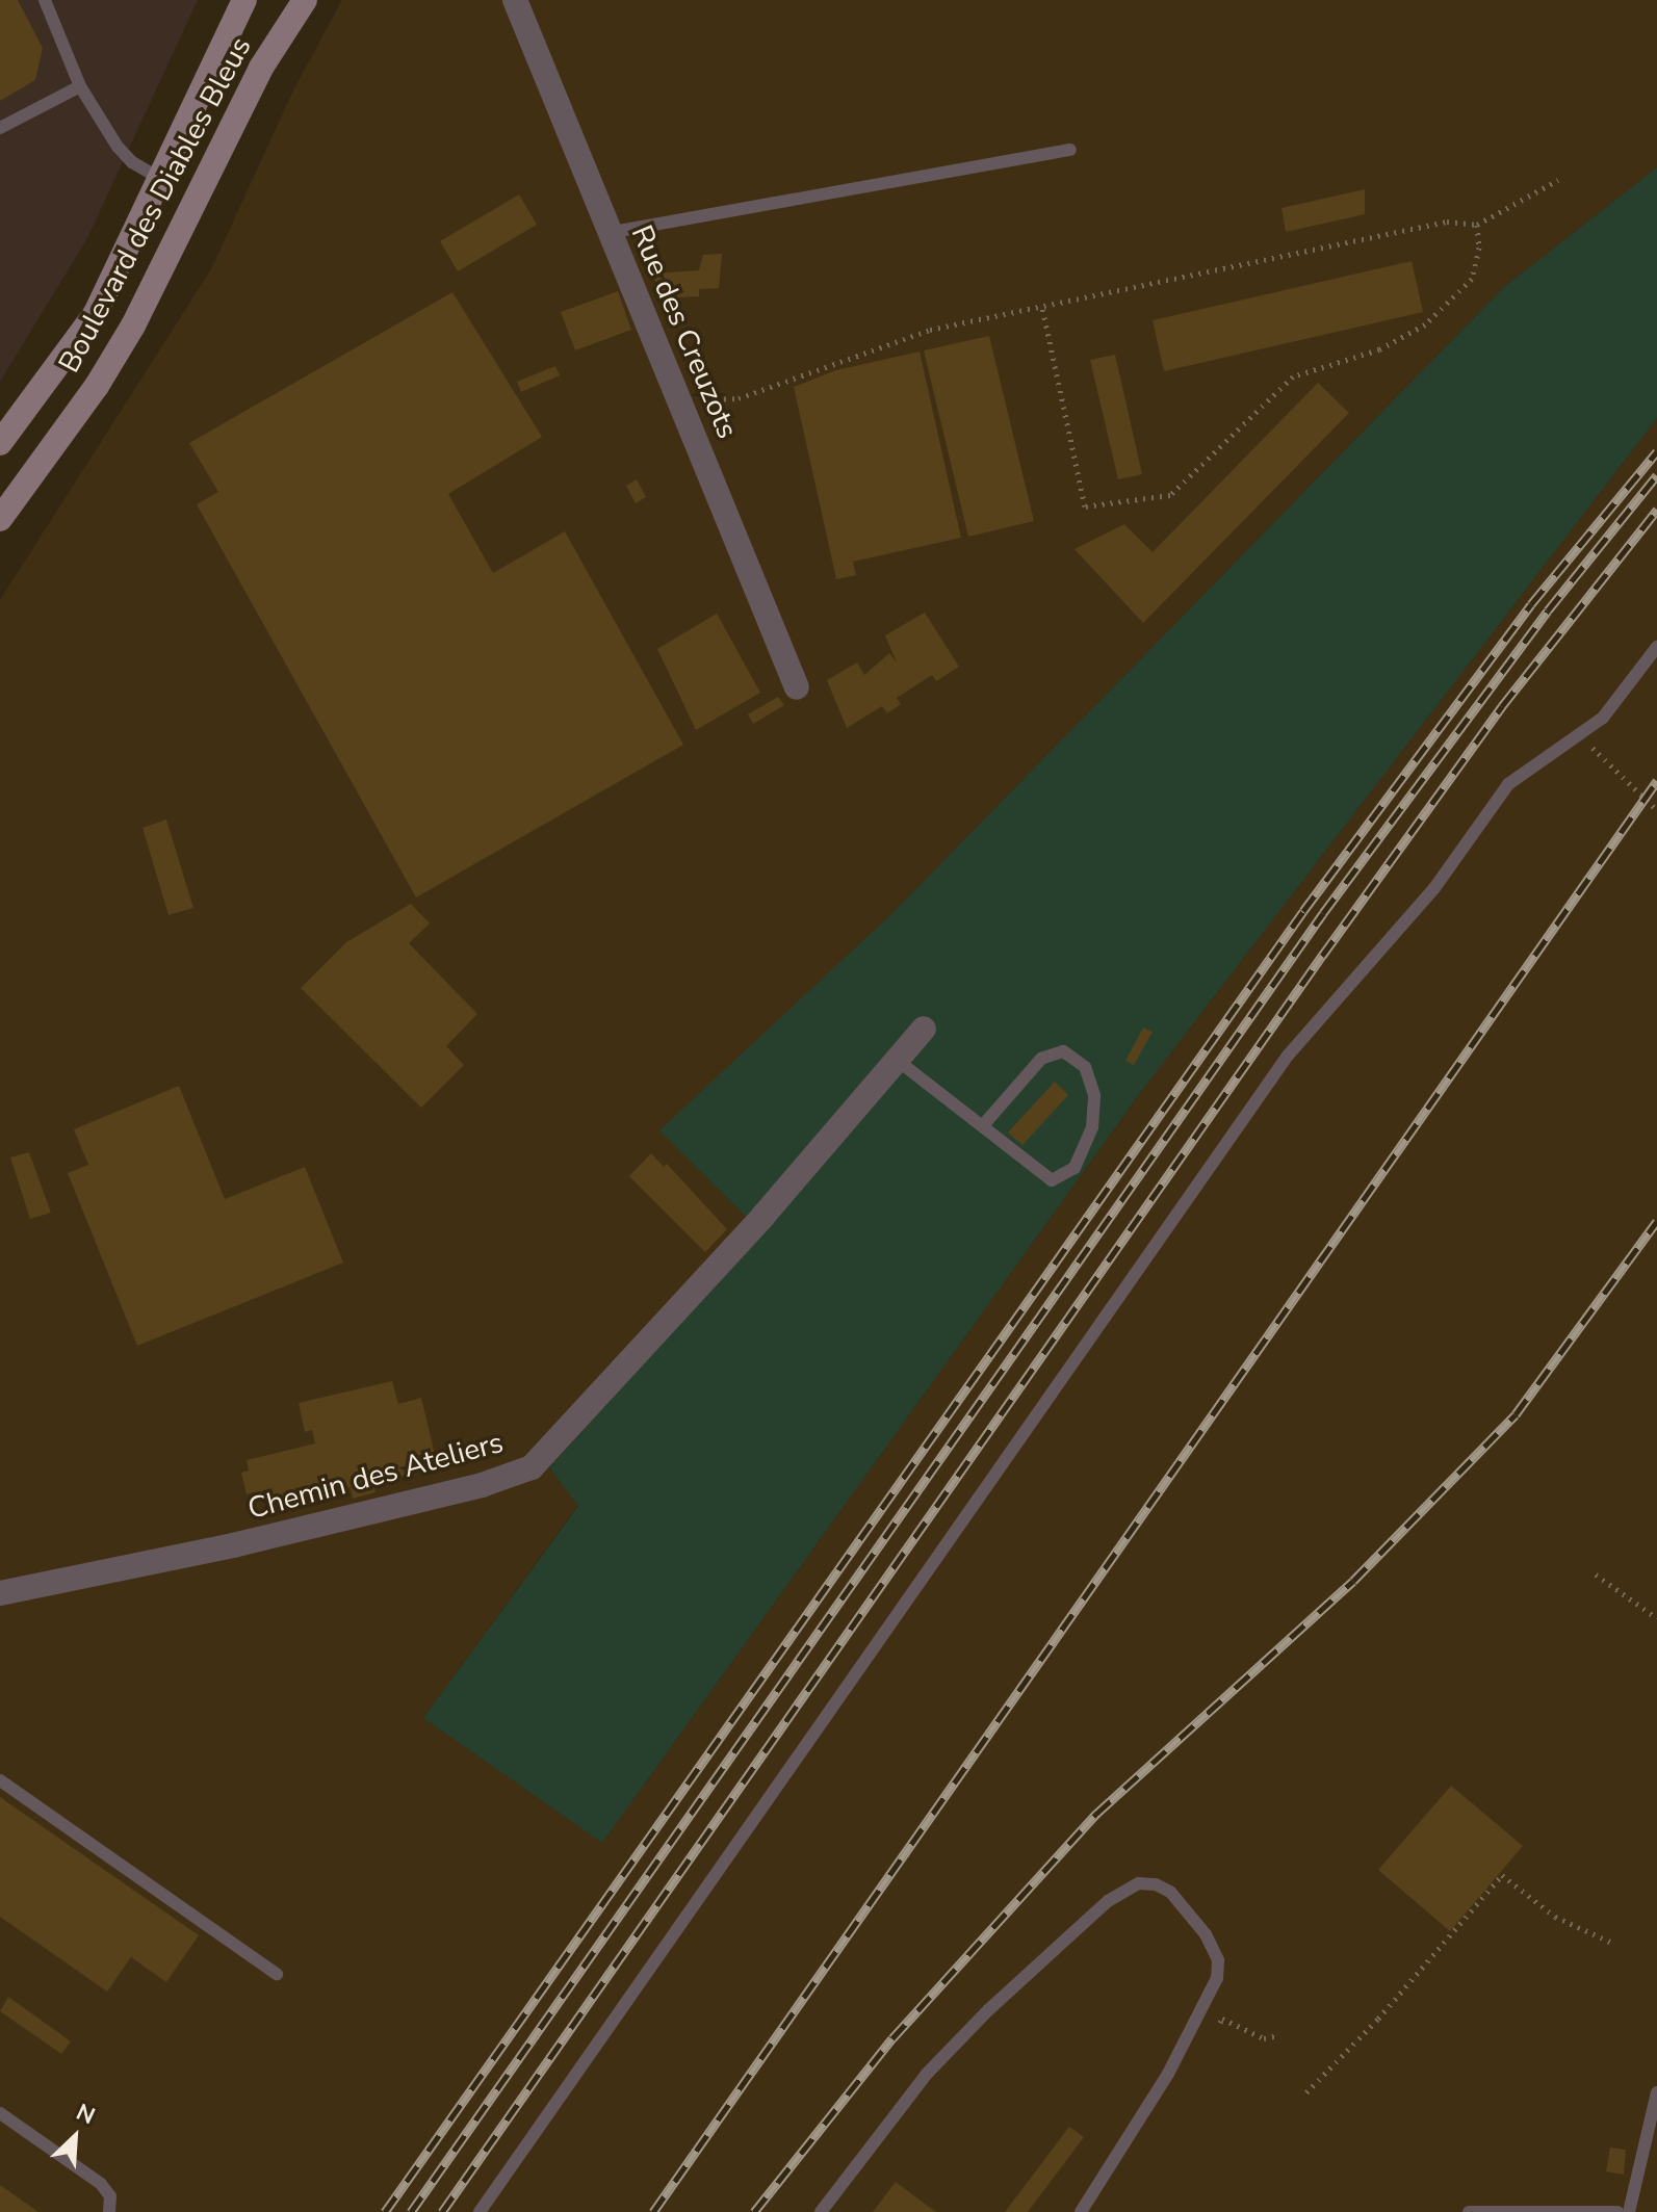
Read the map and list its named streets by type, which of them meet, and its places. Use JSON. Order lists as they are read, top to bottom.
{
  "streets": {
    "main road": ["Boulevard des Diables Bleus"],
    "street": ["Rue des Creuzots", "Chemin des Ateliers"]
  },
  "north": "top right"
}
